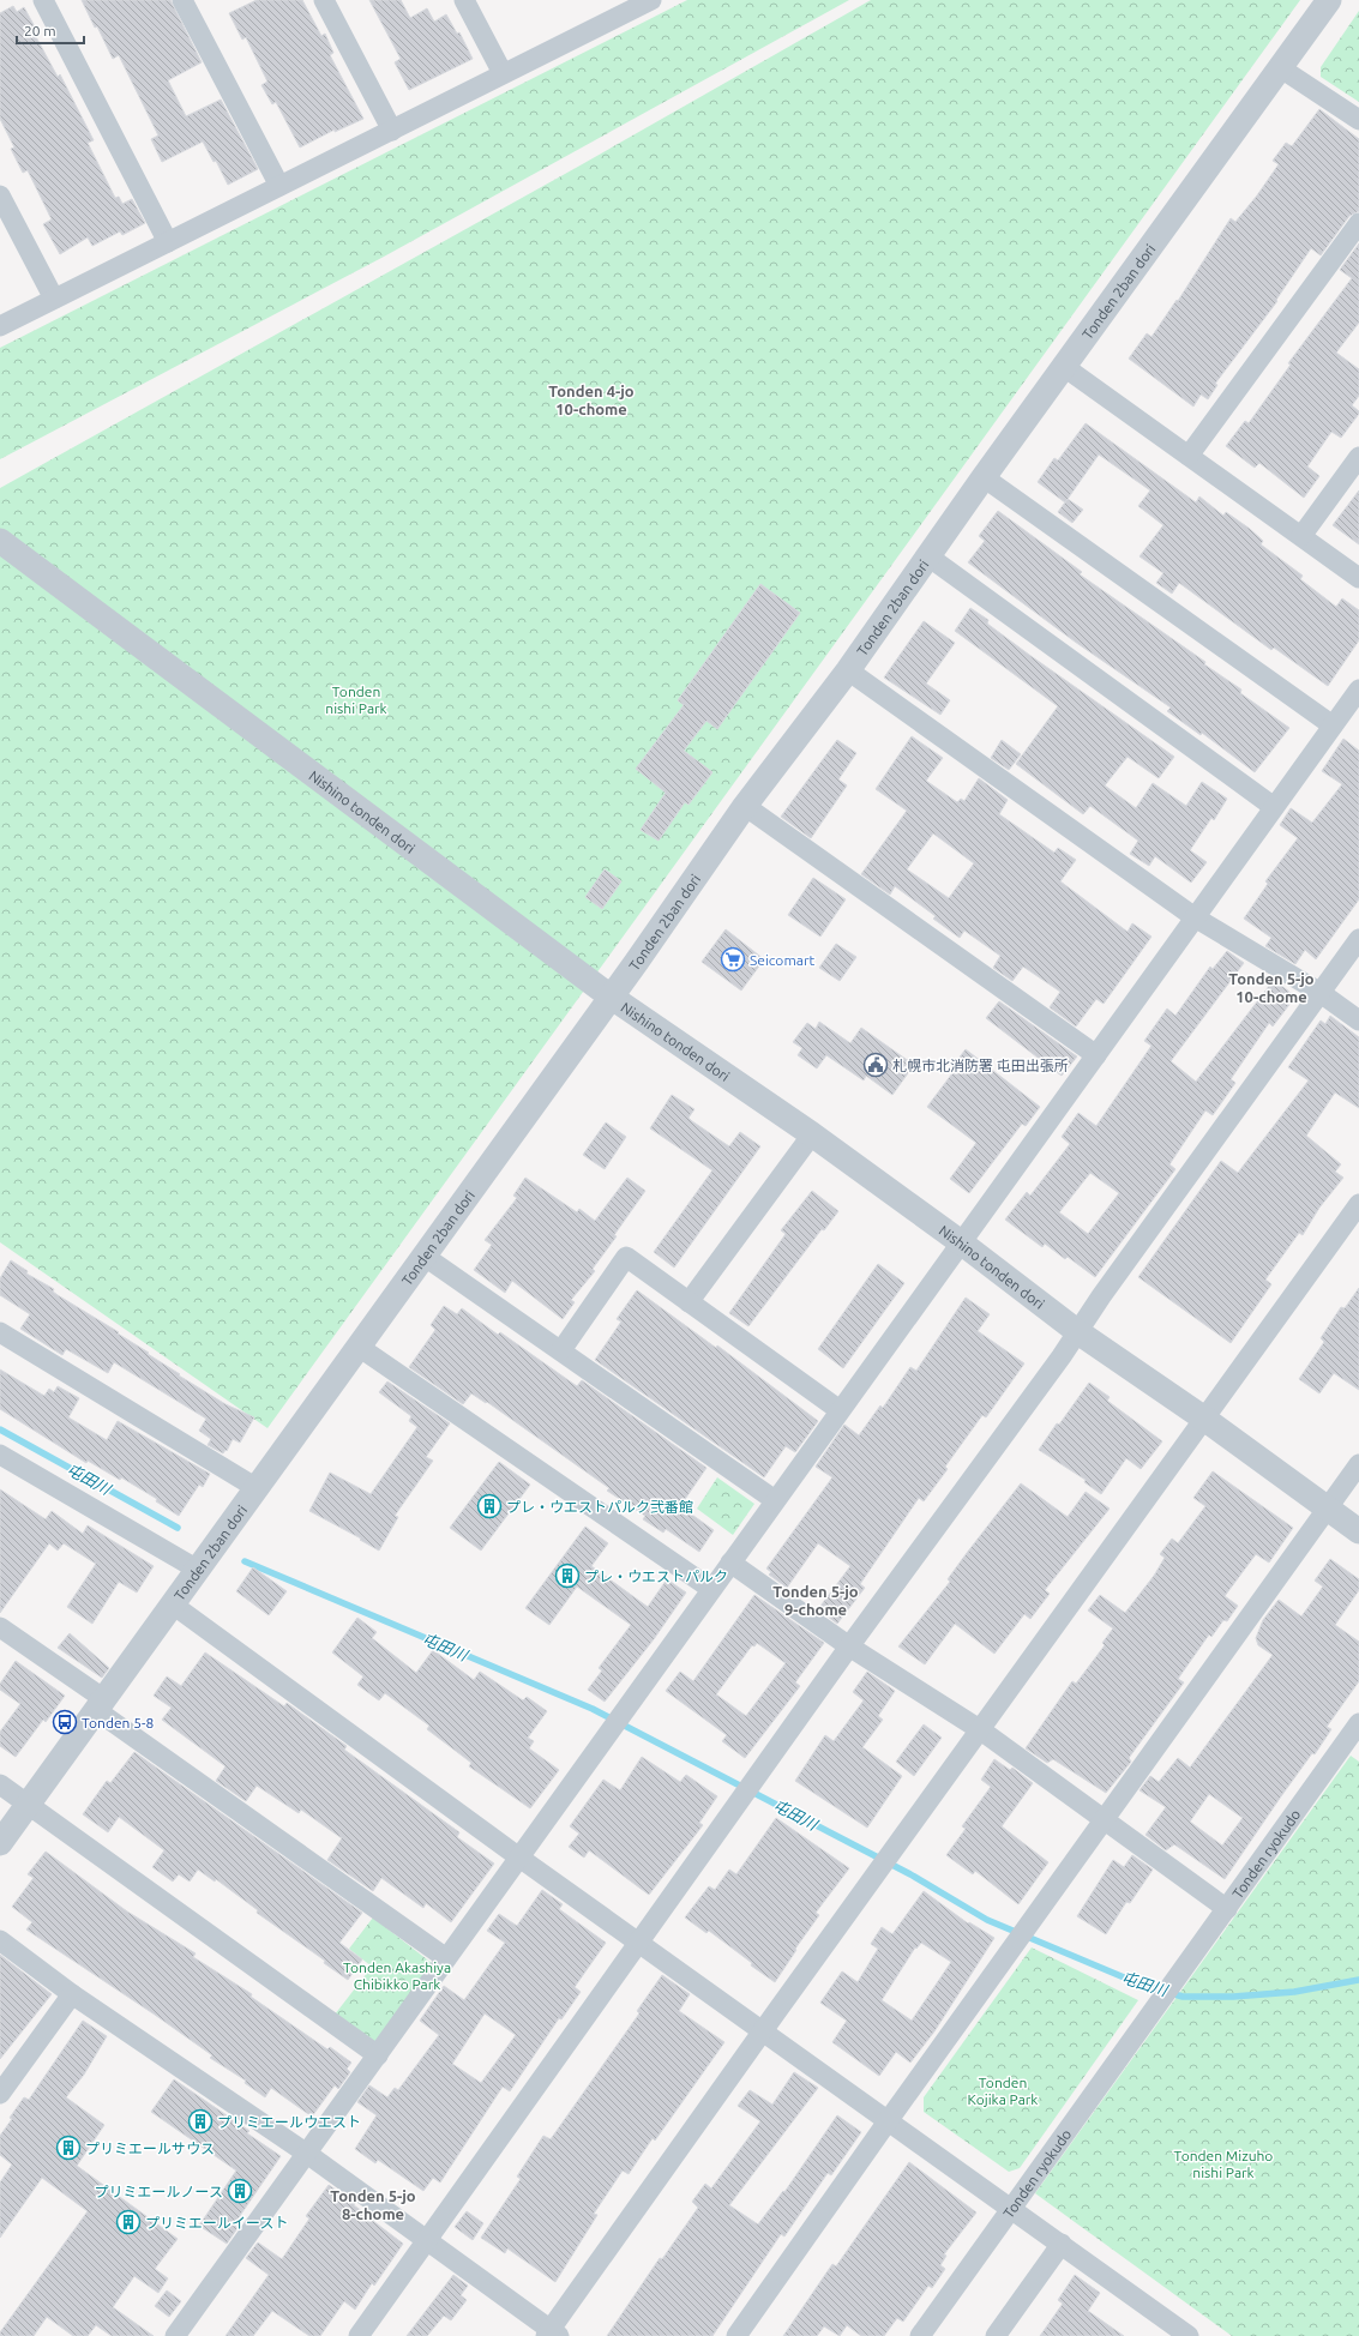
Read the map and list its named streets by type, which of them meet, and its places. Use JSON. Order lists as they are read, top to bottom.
{
  "streets": {
    "street": ["Tonden 2ban dori", "Nishino tonden dori", "Tonden ryokudo"]
  },
  "crossings": [
    ["Tonden 2ban dori", "Nishino tonden dori"]
  ],
  "districts": [
    "Tonden 4-jo 10-chome",
    "Tonden 5-jo 10-chome",
    "Tonden 5-jo 9-chome",
    "Tonden 5-jo 8-chome"
  ],
  "water": ["屯田川"],
  "parks": [
    "Tonden nishi Park",
    "Tonden Akashiya Chibikko Park",
    "Tonden Kojika Park",
    "Tonden Mizuho nishi Park"
  ],
  "places": {
    "supermarket": ["Seicomart"],
    "public building": ["札幌市北消防署 屯田出張所"],
    "building": [
      "プレ・ウエストパルク弐番館",
      "プレ・ウエストパルク",
      "プリミエールウエスト",
      "プリミエールサウス",
      "プリミエールノース",
      "プリミエールイースト"
    ],
    "bus stop": ["Tonden 5-8"]
  },
  "scale_bar": "20 m"
}
